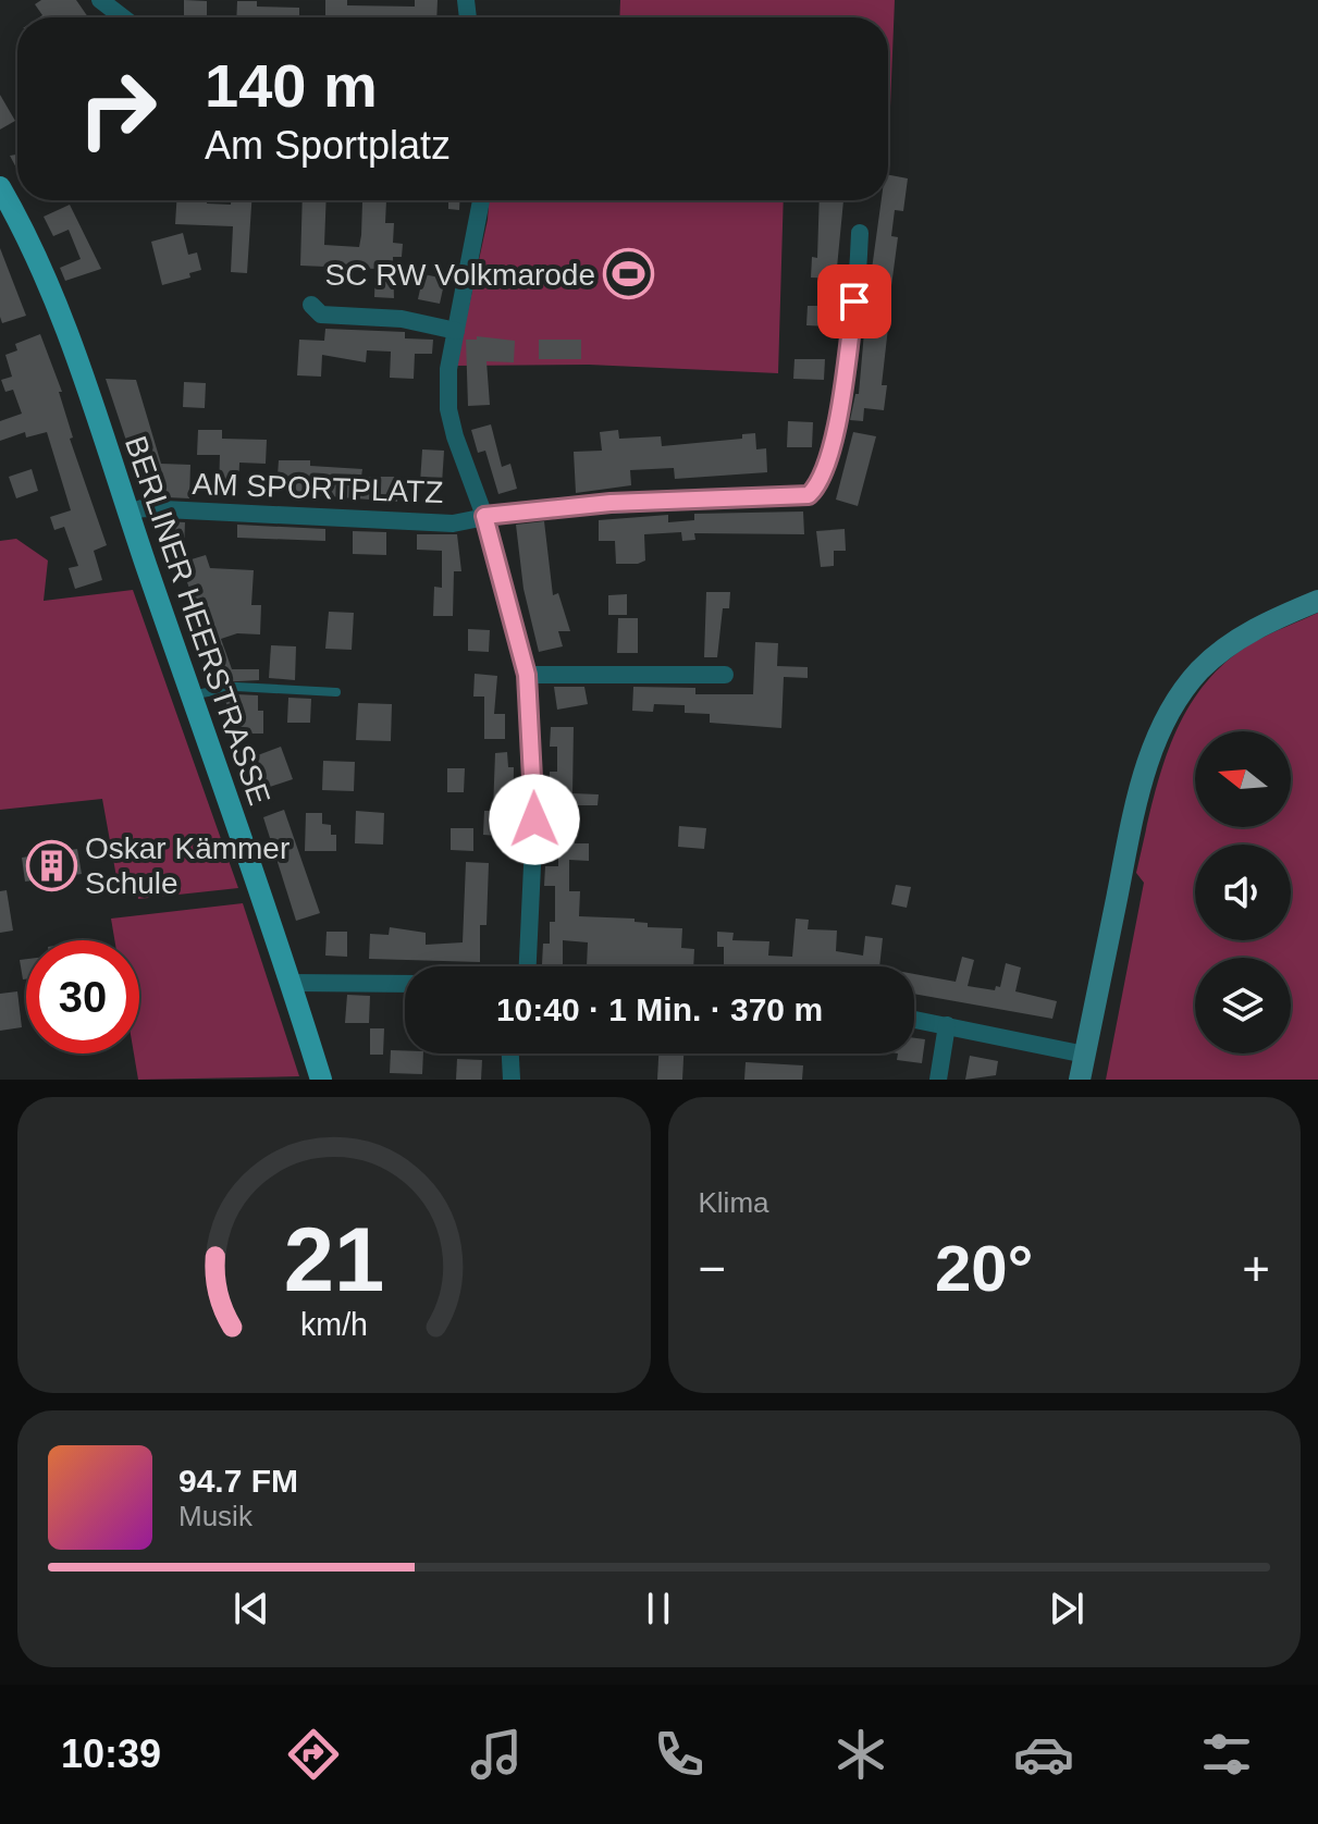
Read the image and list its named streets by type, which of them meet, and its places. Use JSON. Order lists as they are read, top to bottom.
{
  "streets": {
    "main road": ["BERLINER HEERSTRASSE"],
    "street": ["AM SPORTPLATZ"]
  },
  "crossings": [
    ["AM SPORTPLATZ", "BERLINER HEERSTRASSE"]
  ],
  "places": {
    "sports": ["SC RW Volkmarode"],
    "building": ["Oskar Kämmer Schule"]
  },
  "north": "left",
  "page": {
    "turn": ["140 m", "Am Sportplatz"],
    "limit": "30",
    "trip": "10:40 · 1 Min. · 370 m",
    "tile": "Klima",
    "heat": ["−", "20°", "+"],
    "song": ["94.7 FM", "Musik"],
    "tabs": "10:39",
    "gauge": ["21", "km/h"]
  }
}
